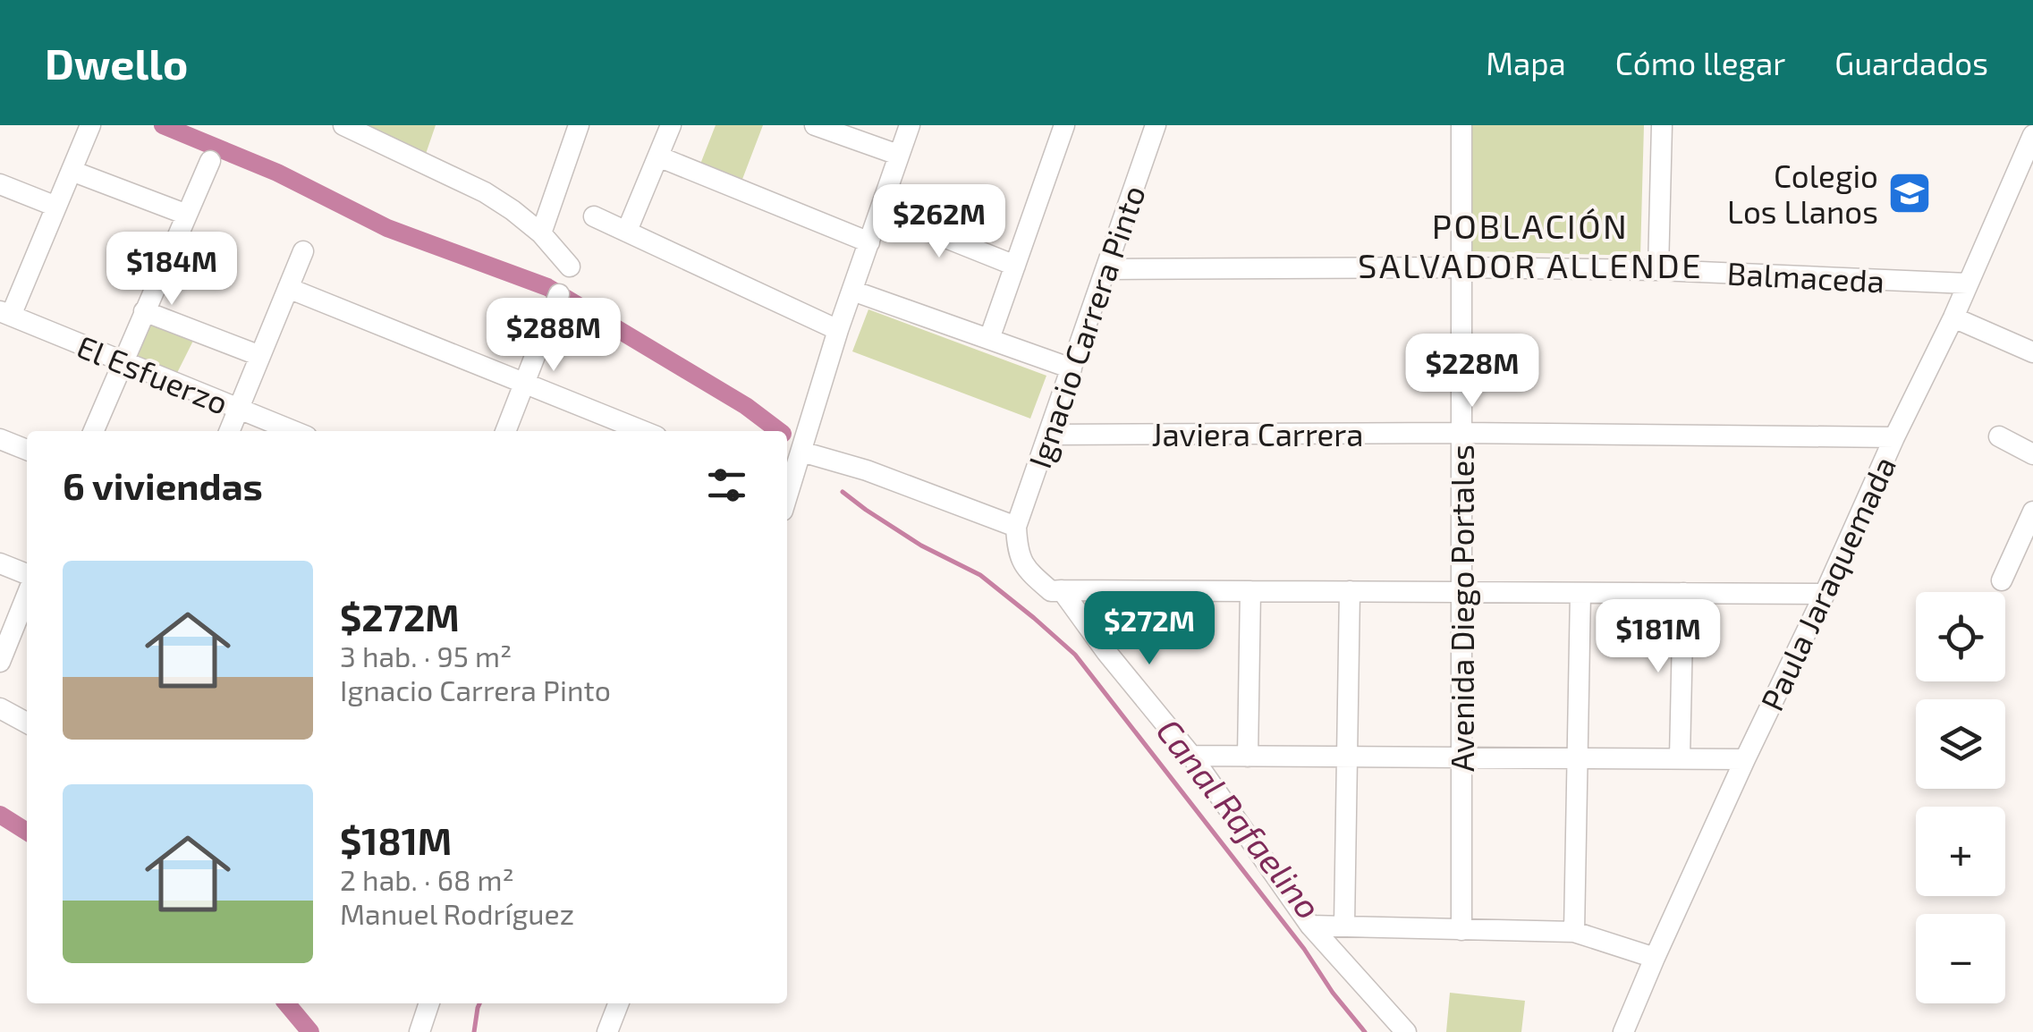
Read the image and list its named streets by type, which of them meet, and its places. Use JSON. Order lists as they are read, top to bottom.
{
  "streets": {
    "street": [
      "Balmaceda",
      "Ignacio Carrera Pinto",
      "El Esfuerzo",
      "Javiera Carrera",
      "Paula Jaraquemada",
      "Avenida Diego Portales"
    ]
  },
  "crossings": [
    ["Balmaceda", "Ignacio Carrera Pinto"],
    ["Balmaceda", "Paula Jaraquemada"],
    ["Balmaceda", "Avenida Diego Portales"],
    ["Ignacio Carrera Pinto", "Javiera Carrera"],
    ["Javiera Carrera", "Paula Jaraquemada"],
    ["Javiera Carrera", "Avenida Diego Portales"]
  ],
  "districts": ["POBLACIÓN SALVADOR ALLENDE"],
  "water": ["Canal Rafaelino"],
  "places": {
    "school or university": ["Colegio Los Llanos"]
  },
  "page": {
    "header": "Dwello",
    "nav": ["Mapa", "Cómo llegar", "Guardados"],
    "price": [
      "$262M",
      "$184M",
      "$288M",
      "$228M",
      "$272M",
      "$181M"
    ],
    "heading": "6 viviendas",
    "list": [
      {
        "name": "$272M",
        "note": "3 hab. · 95 m² · Ignacio Carrera Pinto"
      },
      {
        "name": "$181M",
        "note": "2 hab. · 68 m² · Manuel Rodríguez"
      }
    ],
    "map_buttons": ["+", "−"]
  }
}
